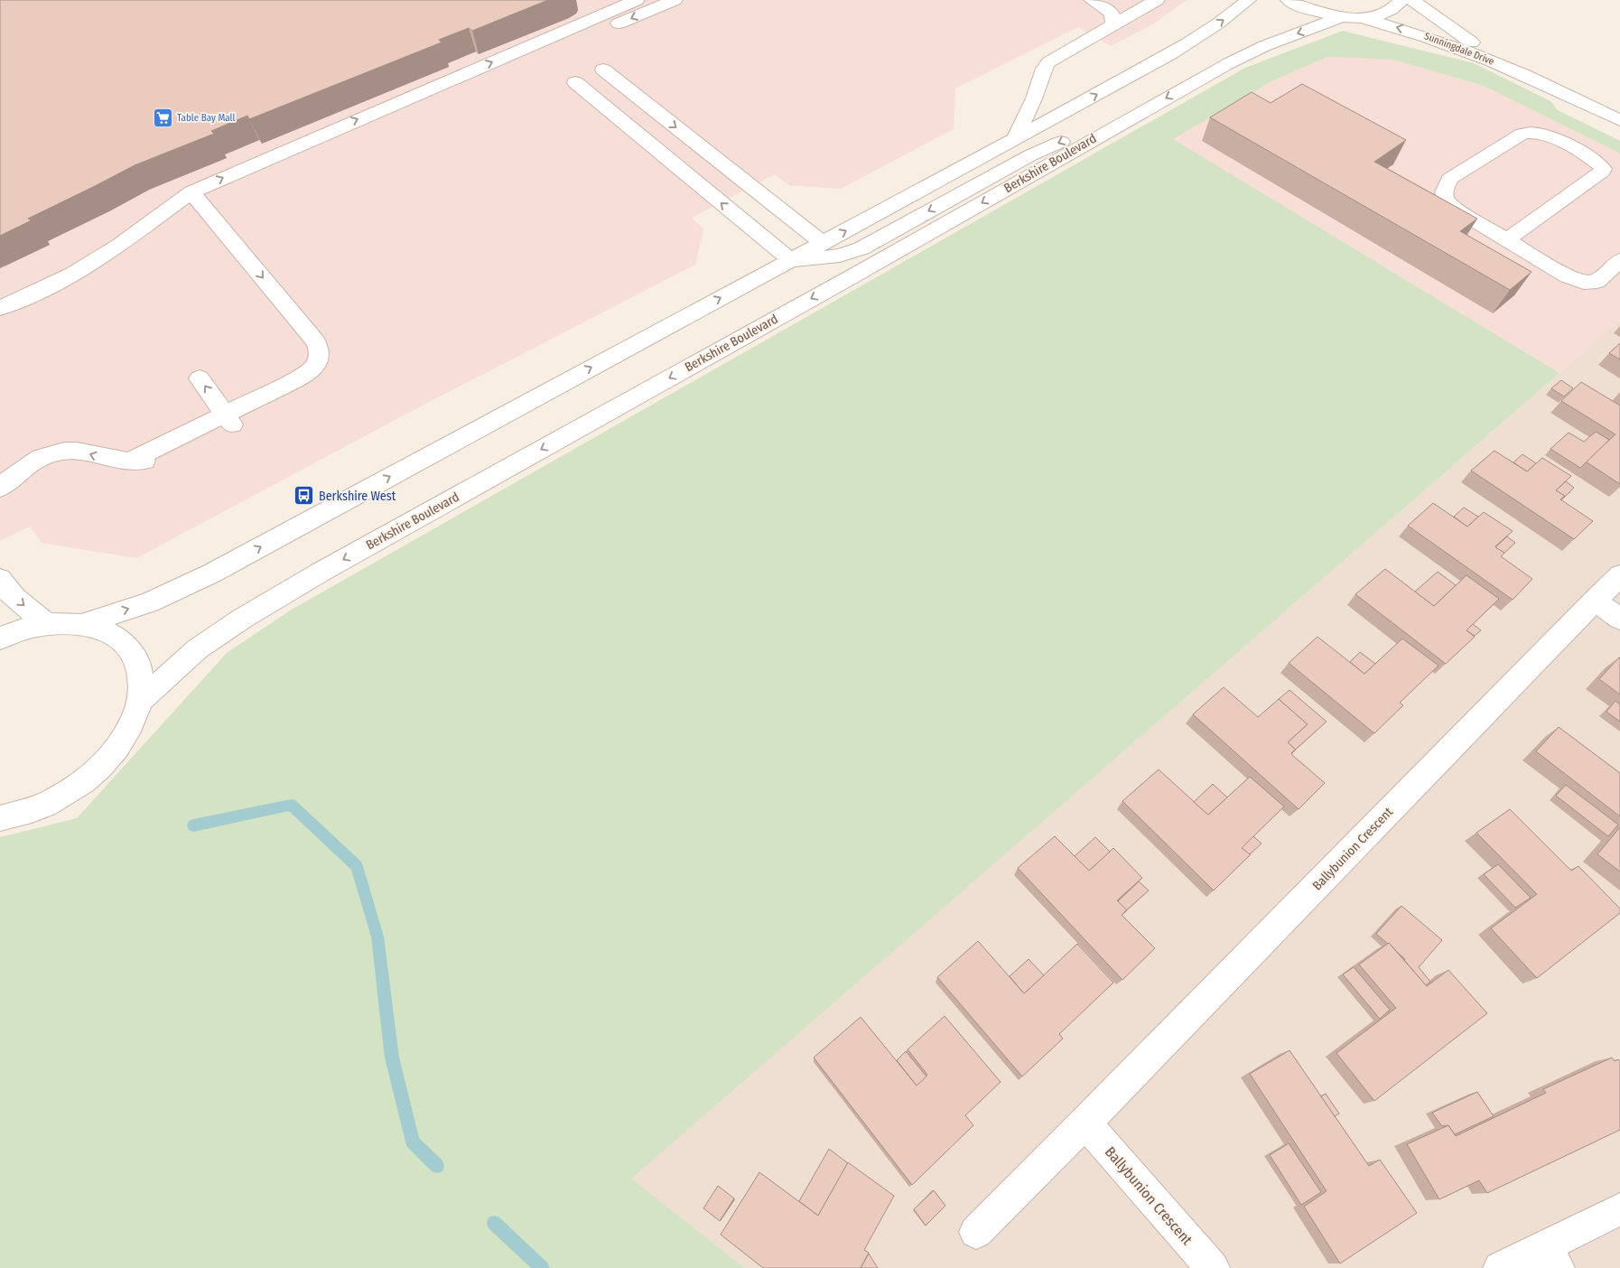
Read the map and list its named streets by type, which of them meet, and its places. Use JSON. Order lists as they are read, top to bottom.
{
  "streets": {
    "street": ["Sunningdale Drive", "Berkshire Boulevard", "Ballybunion Crescent"]
  },
  "places": {
    "supermarket": ["Table Bay Mall"],
    "bus stop": ["Berkshire West"]
  }
}
